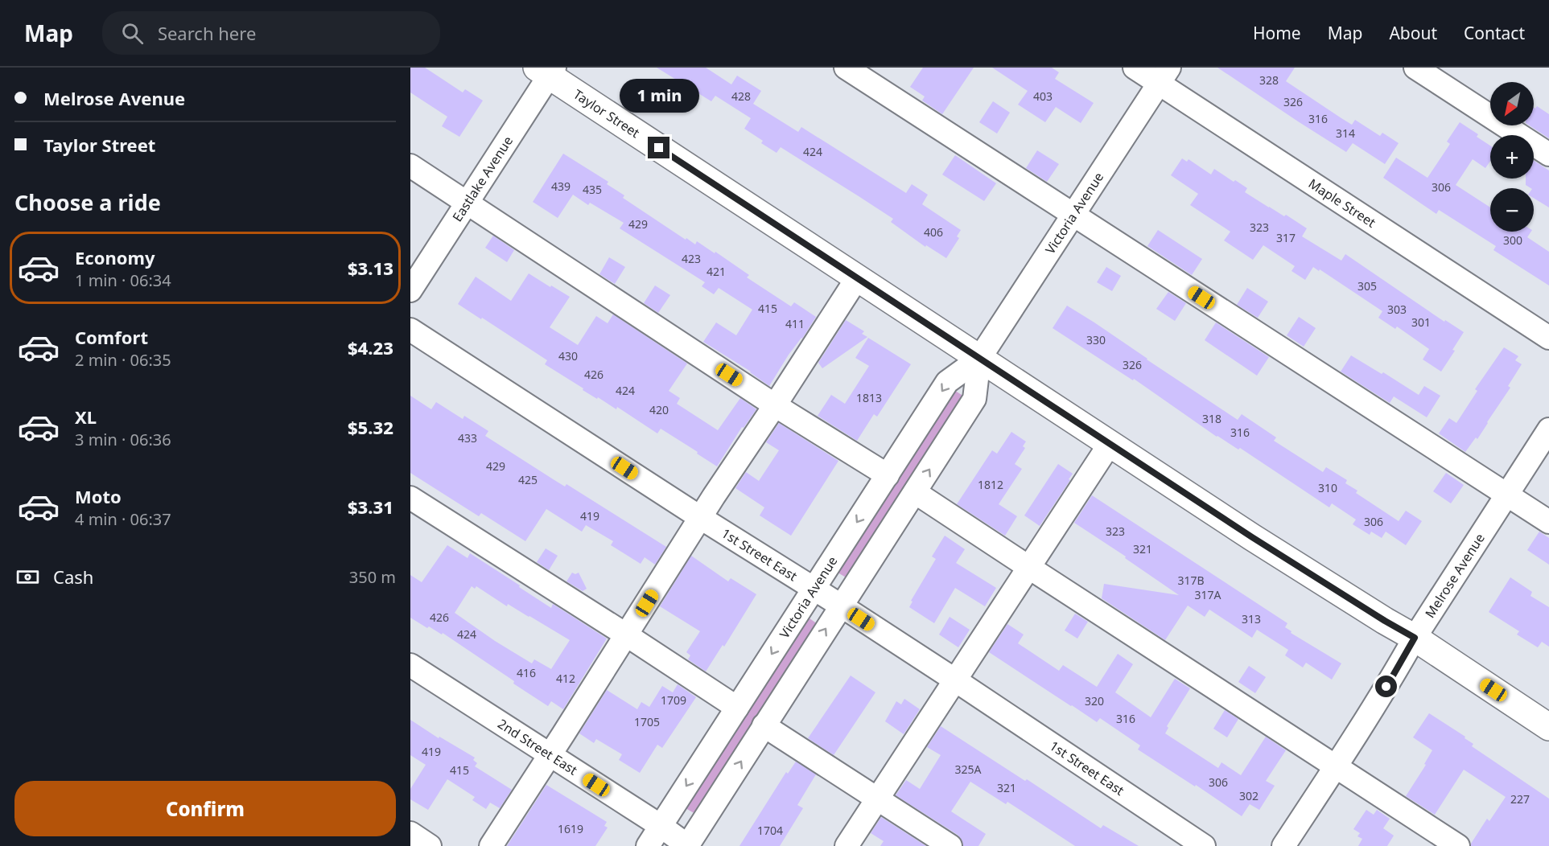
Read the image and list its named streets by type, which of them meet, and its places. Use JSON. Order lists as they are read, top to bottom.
{
  "streets": {
    "main road": ["Taylor Street"],
    "street": [
      "Eastlake Avenue",
      "Maple Street",
      "Victoria Avenue",
      "1st Street East",
      "Melrose Avenue",
      "2nd Street East"
    ]
  },
  "crossings": [
    ["Taylor Street", "Eastlake Avenue"],
    ["Taylor Street", "Victoria Avenue"],
    ["Taylor Street", "Melrose Avenue"],
    ["Maple Street", "Victoria Avenue"],
    ["Victoria Avenue", "1st Street East"],
    ["Victoria Avenue", "2nd Street East"]
  ],
  "house_numbers": [
    "328",
    "428",
    "403",
    "326",
    "316",
    "314",
    "424",
    "439",
    "306",
    "435",
    "429",
    "323",
    "406",
    "317",
    "300",
    "423",
    "421",
    "305",
    "415",
    "303",
    "301",
    "411",
    "330",
    "430",
    "326",
    "426",
    "424",
    "1813",
    "420",
    "318",
    "316",
    "433",
    "429",
    "425",
    "1812",
    "310",
    "419",
    "306",
    "323",
    "321",
    "317B",
    "317A",
    "426",
    "313",
    "424",
    "416",
    "412",
    "1709",
    "320",
    "316",
    "1705",
    "419",
    "325A",
    "415",
    "306",
    "321",
    "302",
    "227",
    "1619",
    "1704"
  ],
  "north": "bottom left",
  "page": {
    "header": "Map",
    "search": "Search here",
    "nav": [
      "Home",
      "Map",
      "About",
      "Contact"
    ],
    "banner": ["Melrose Avenue", "Taylor Street"],
    "bubble": "1 min",
    "map_buttons": ["+", "−"],
    "heading": "Choose a ride",
    "list": [
      {
        "name": "Economy",
        "note": "1 min · 06:34",
        "value": "$3.13"
      },
      {
        "name": "Comfort",
        "note": "2 min · 06:35",
        "value": "$4.23"
      },
      {
        "name": "XL",
        "note": "3 min · 06:36",
        "value": "$5.32"
      },
      {
        "name": "Moto",
        "note": "4 min · 06:37",
        "value": "$3.31"
      }
    ],
    "pay": ["Cash", "350 m"],
    "buttons": "Confirm"
  }
}
